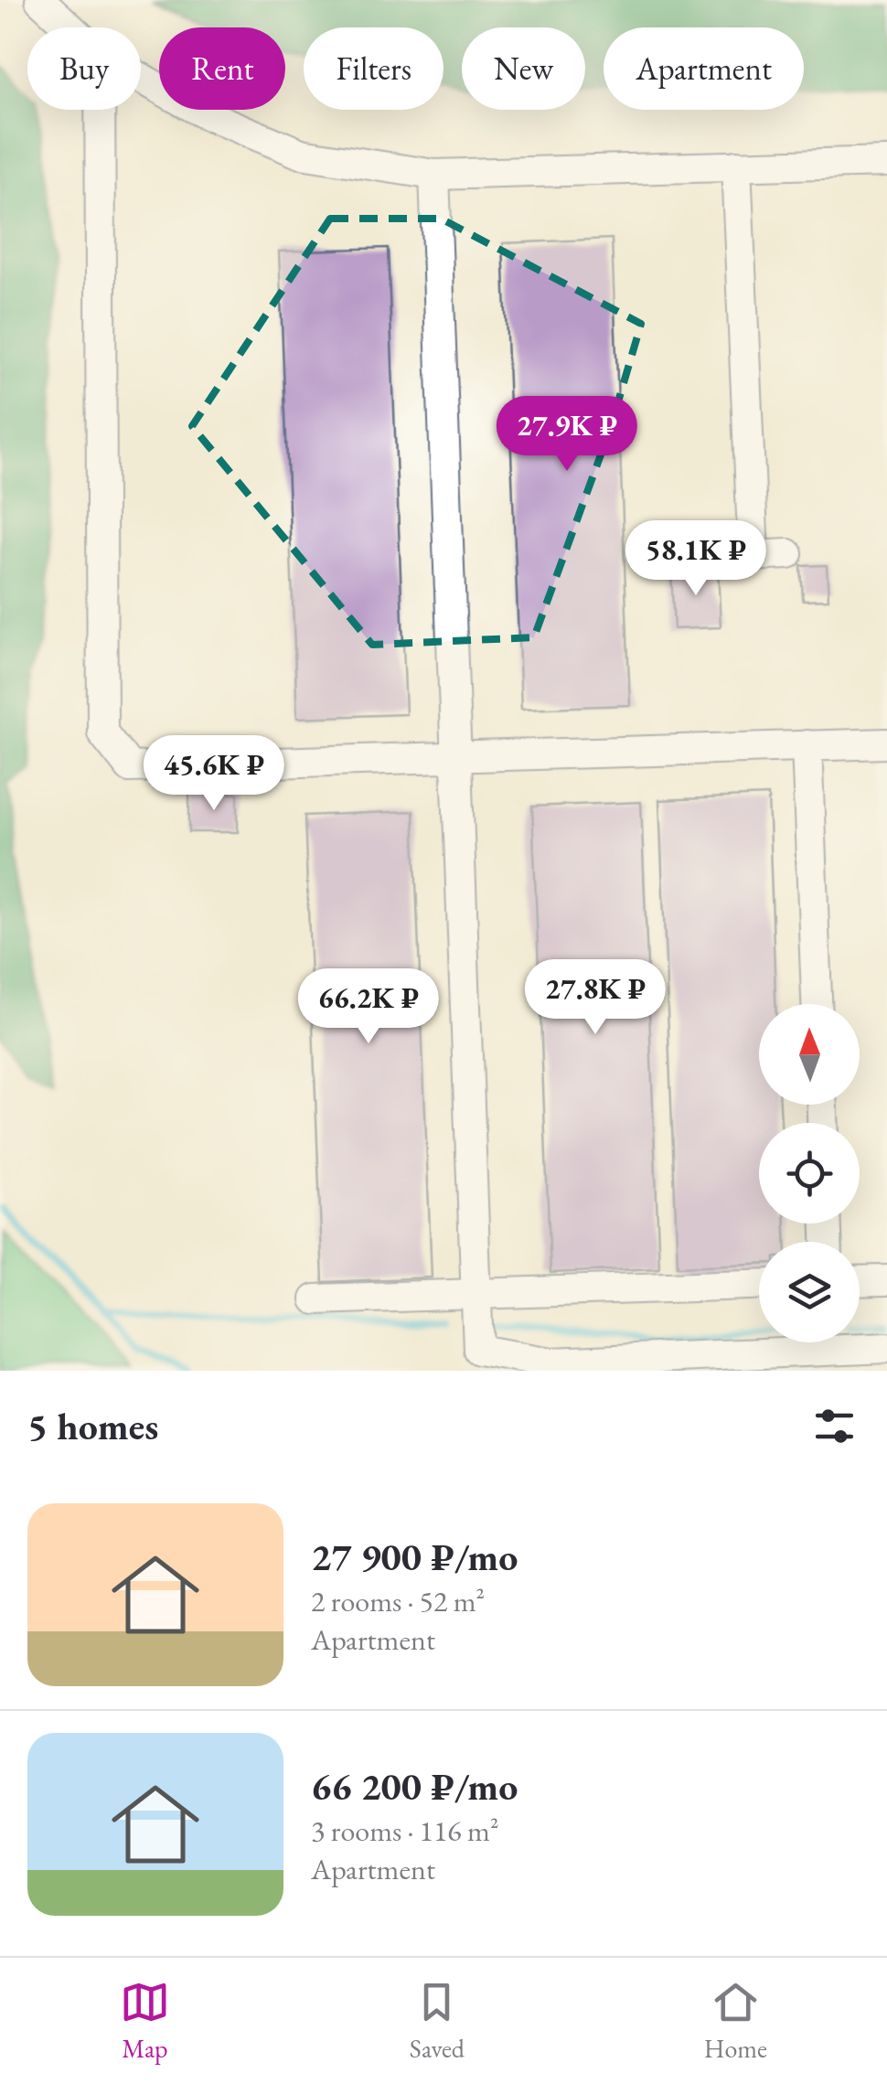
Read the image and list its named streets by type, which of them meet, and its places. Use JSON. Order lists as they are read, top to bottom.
{
  "north": "top",
  "page": {
    "chip": [
      "Buy",
      "Rent",
      "Filters",
      "New",
      "Apartment"
    ],
    "price": [
      "27.9K ₽",
      "58.1K ₽",
      "45.6K ₽",
      "27.8K ₽",
      "66.2K ₽"
    ],
    "heading": "5 homes",
    "list": [
      {
        "name": "27 900 ₽/mo",
        "note": "2 rooms · 52 m² · Apartment"
      },
      {
        "name": "66 200 ₽/mo",
        "note": "3 rooms · 116 m² · Apartment"
      }
    ],
    "tabs": ["Map", "Saved", "Home"]
  }
}
